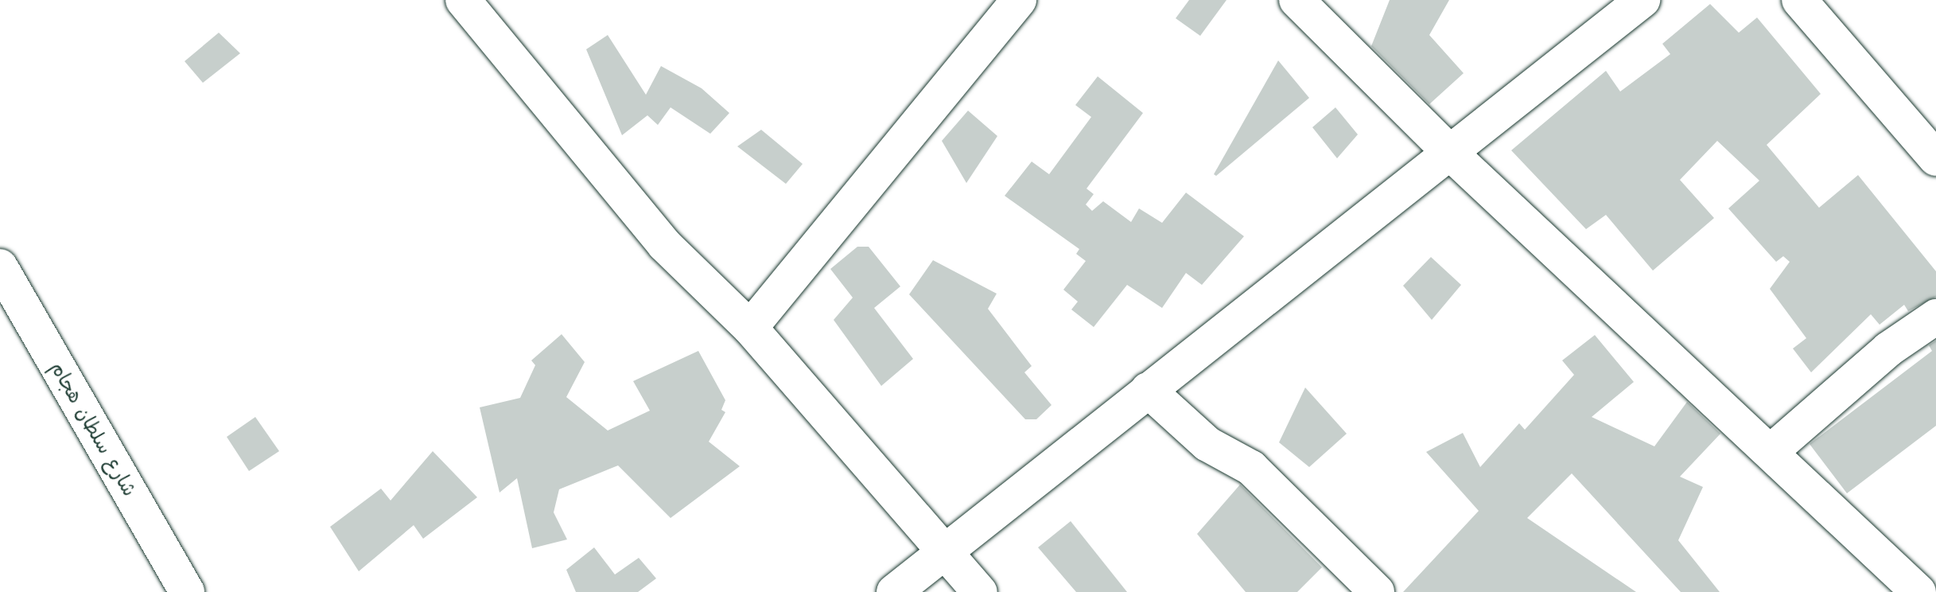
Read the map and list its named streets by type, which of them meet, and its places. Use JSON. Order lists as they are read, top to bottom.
{
  "streets": {
    "main road": ["شارع سلطان هجام"]
  }
}
